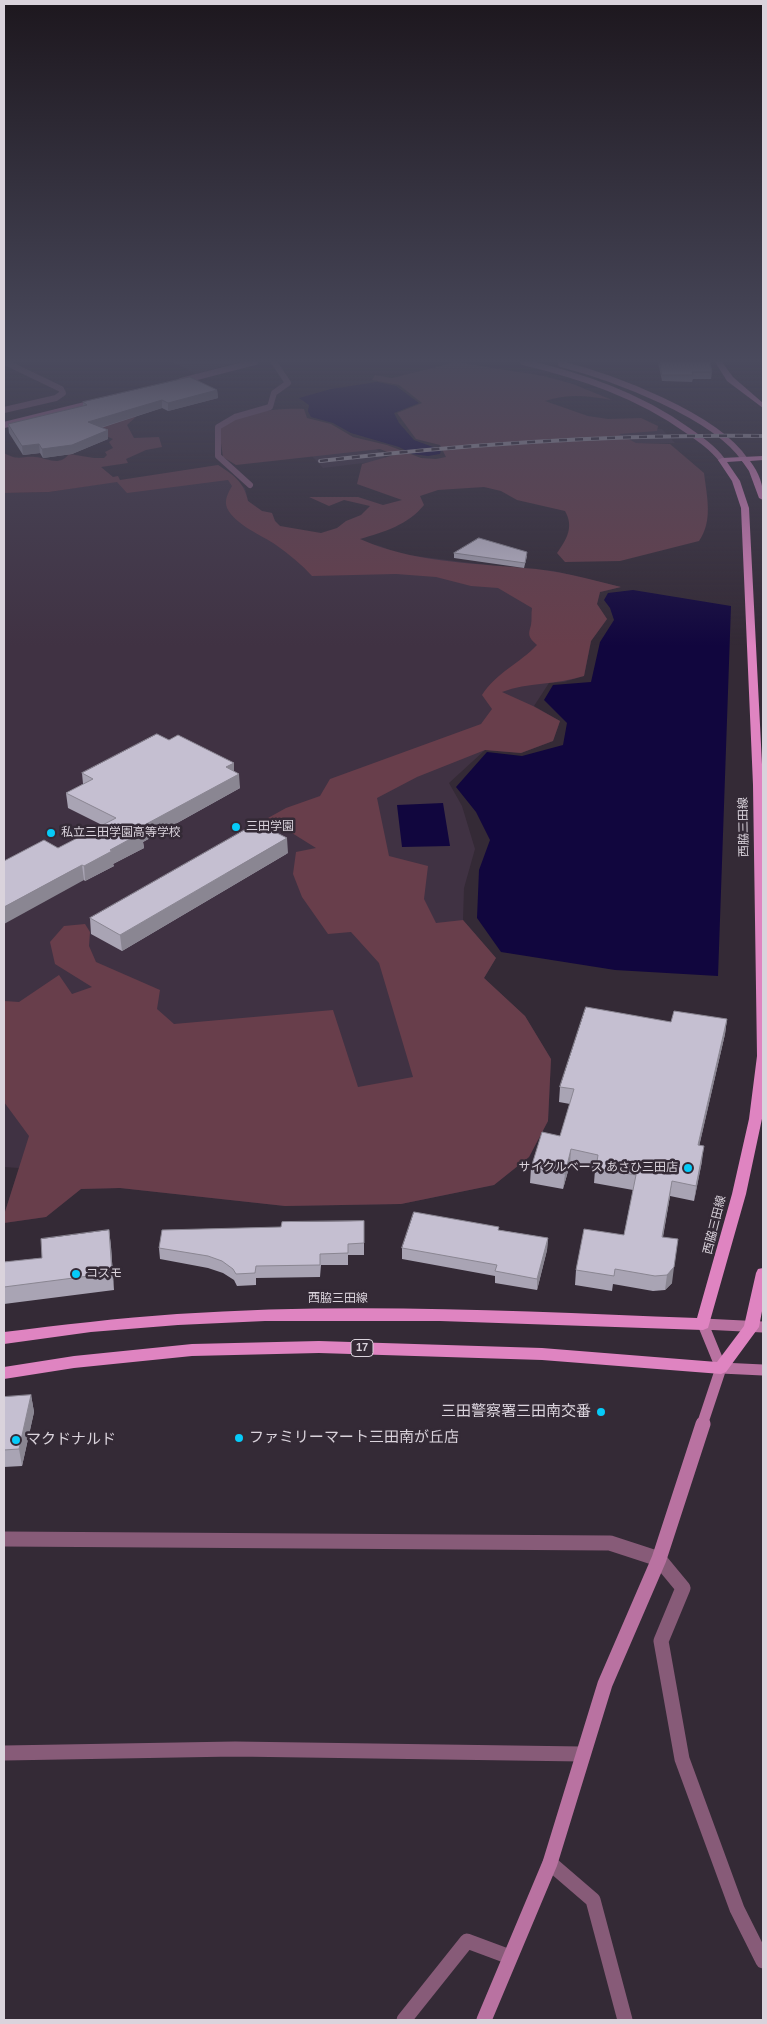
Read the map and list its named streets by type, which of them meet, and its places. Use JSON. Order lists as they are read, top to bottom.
{
  "streets": {
    "main road": ["西脇三田線", "17"]
  },
  "places": [
    "三田学園",
    "私立三田学園高等学校",
    "サイクルベース あさひ三田店",
    "コスモ",
    "三田警察署三田南交番",
    "ファミリーマート三田南が丘店",
    "マクドナルド"
  ]
}
